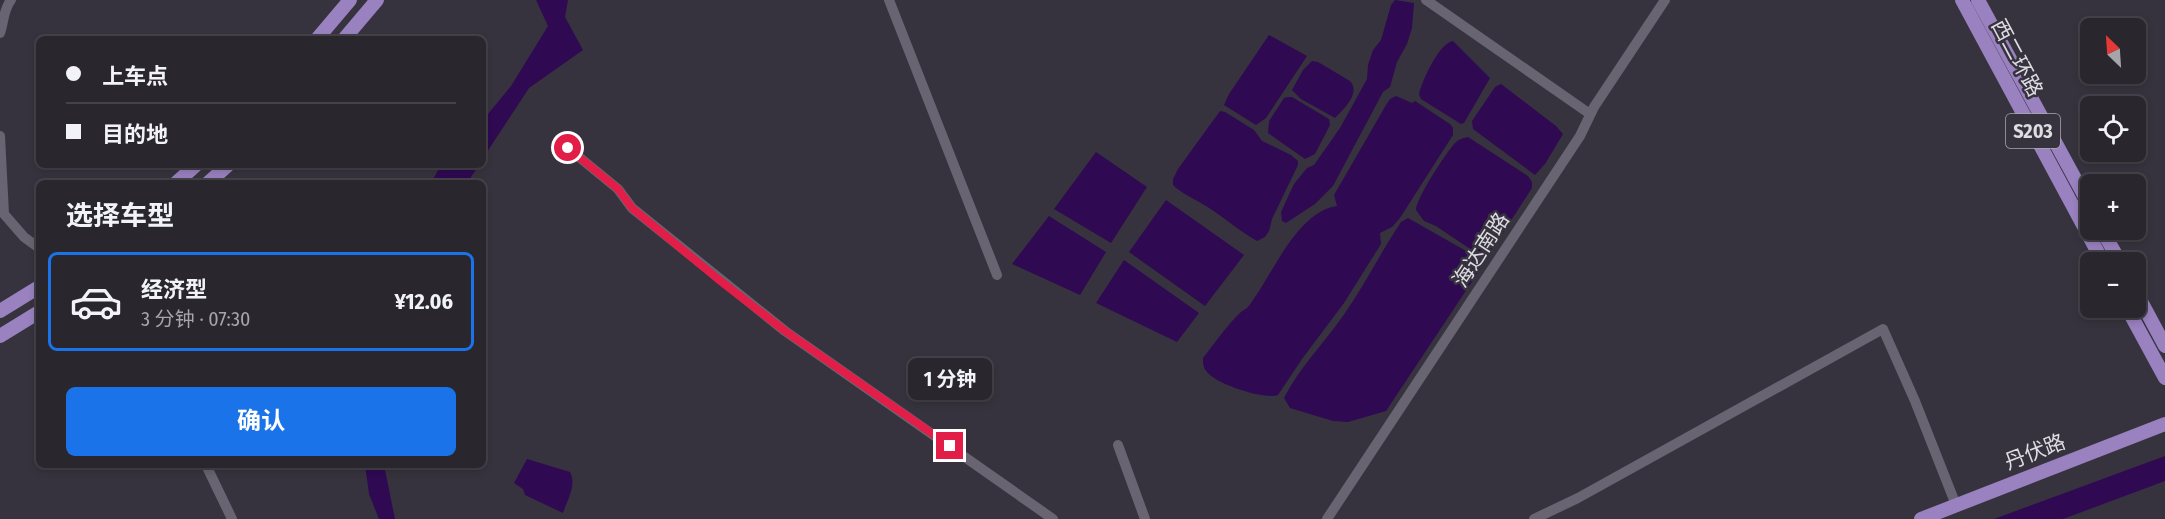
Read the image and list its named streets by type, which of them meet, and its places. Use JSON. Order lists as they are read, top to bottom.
{
  "streets": {
    "main road": ["西二环路", "S203", "丹伏路"],
    "street": ["海达南路"]
  },
  "north": "top left",
  "page": {
    "map_buttons": ["+", "−"],
    "banner": ["上车点", "目的地"],
    "heading": "选择车型",
    "list": [
      {
        "name": "经济型",
        "note": "3 分钟 · 07:30",
        "value": "¥12.06"
      }
    ],
    "bubble": "1 分钟",
    "buttons": "确认"
  }
}
